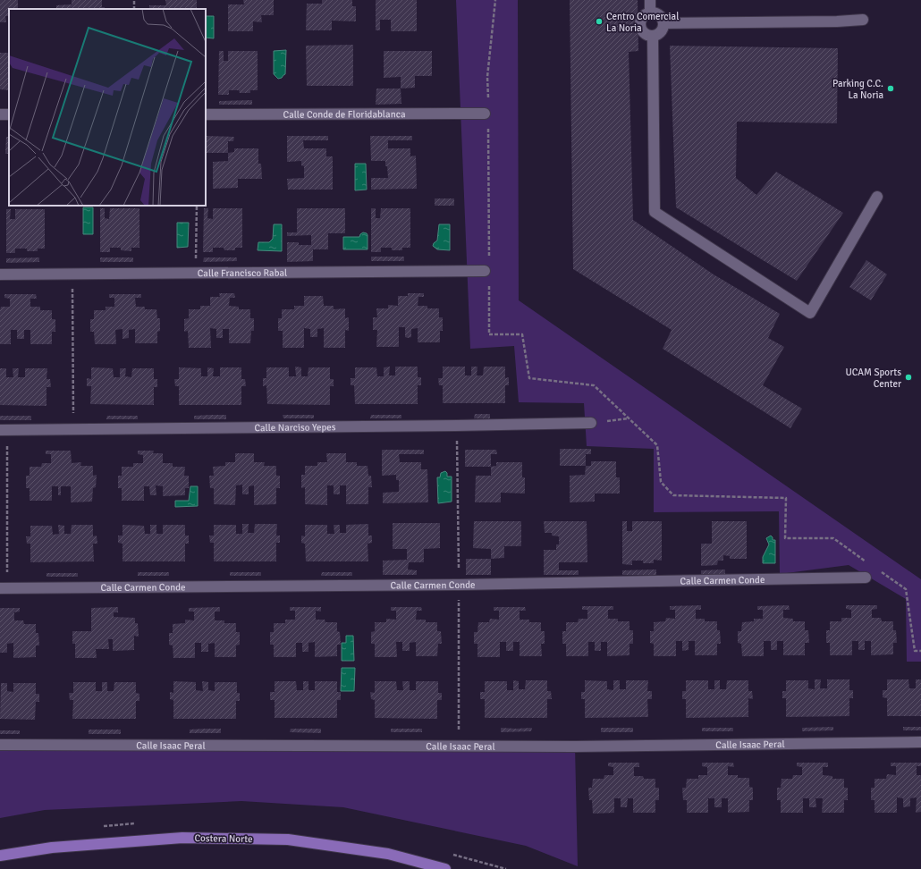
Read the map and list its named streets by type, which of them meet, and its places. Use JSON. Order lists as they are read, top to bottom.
{
  "streets": {
    "main road": ["Costera Norte"],
    "street": [
      "Calle Conde de Floridablanca",
      "Calle Francisco Rabal",
      "Calle Narciso Yepes",
      "Calle Carmen Conde",
      "Calle Isaac Peral"
    ]
  },
  "places": ["Centro Comercial La Noria", "Parking C.C. La Noria", "UCAM Sports Center"]
}
